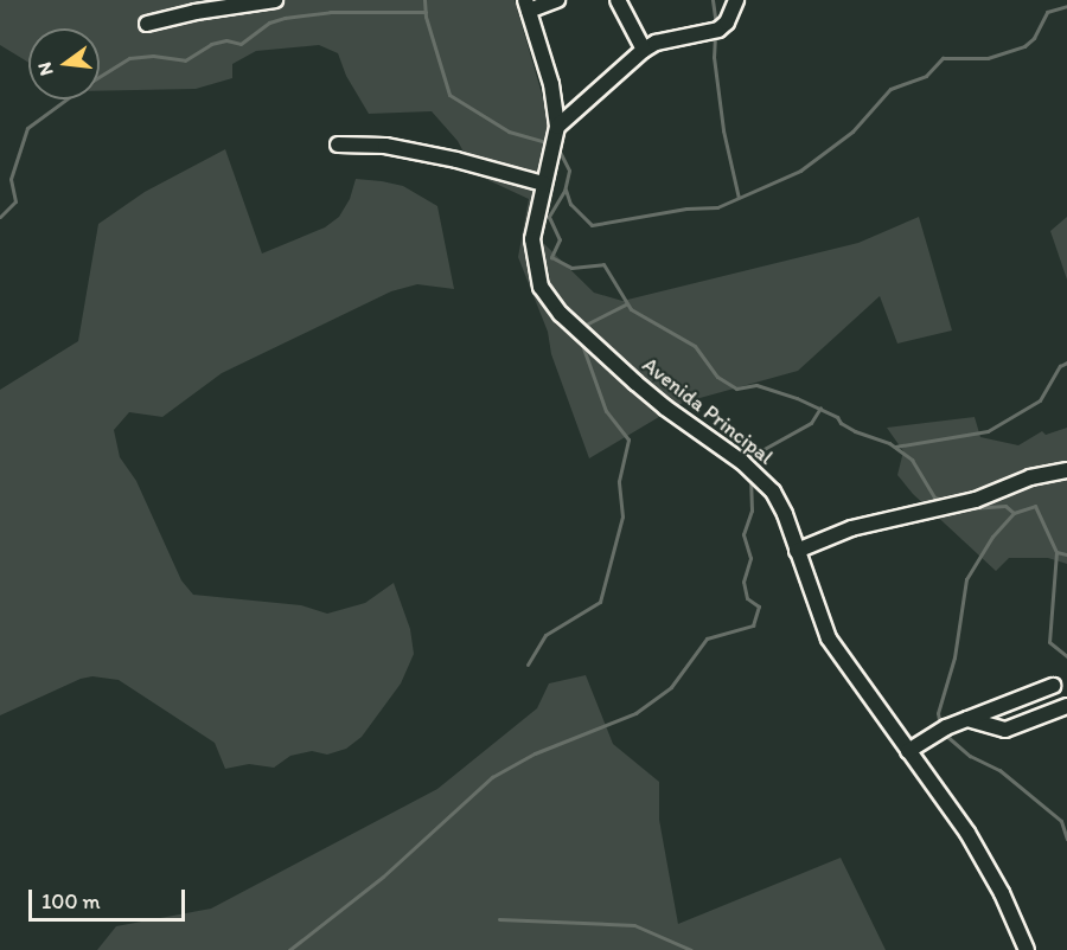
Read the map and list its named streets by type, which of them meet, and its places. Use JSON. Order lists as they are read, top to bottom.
{
  "streets": {
    "street": ["Avenida Principal"]
  },
  "scale_bar": "100 m",
  "north": "left"
}
